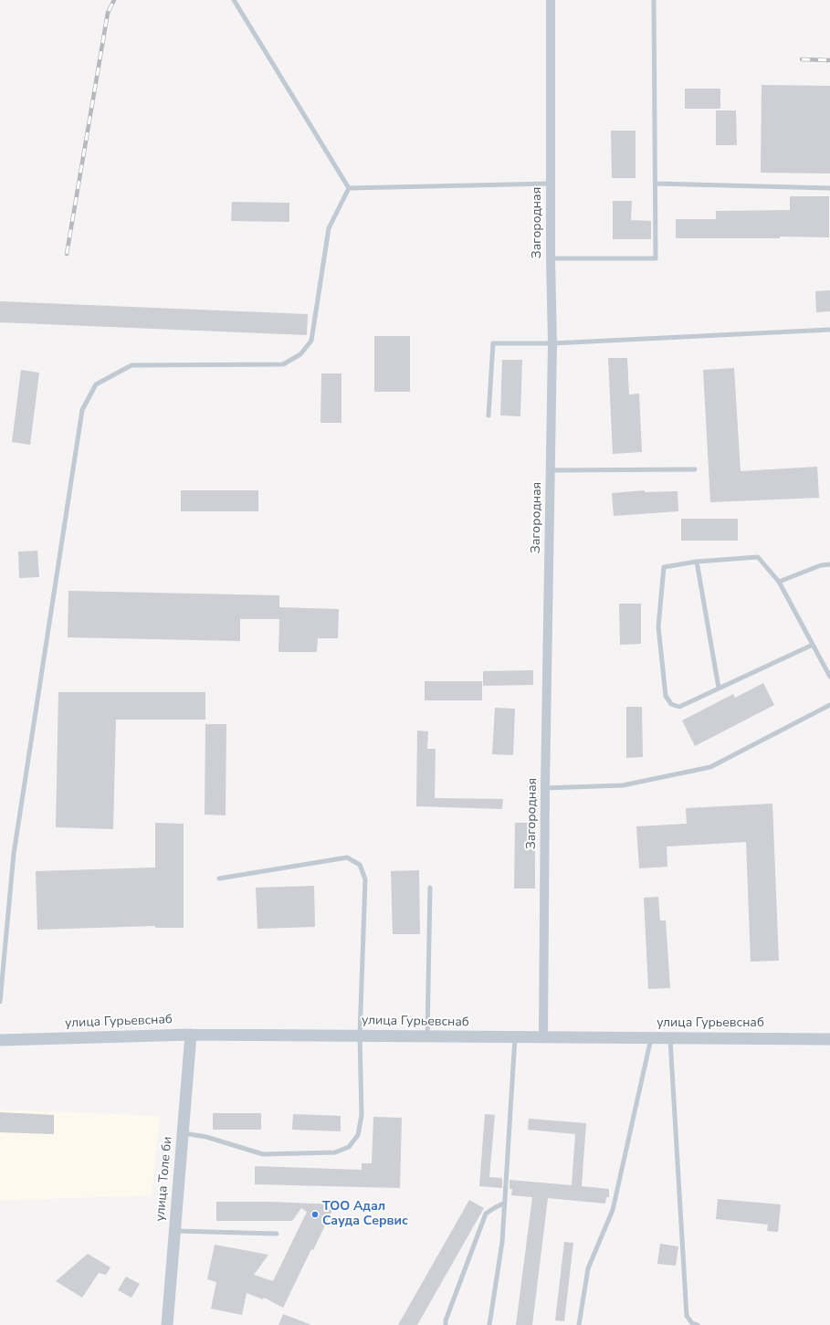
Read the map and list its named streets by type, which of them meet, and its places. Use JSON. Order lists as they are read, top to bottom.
{
  "streets": {
    "street": ["Загородная", "улица Гурьевснаб", "улица Толе би"]
  },
  "crossings": [
    ["Загородная", "улица Гурьевснаб"],
    ["улица Гурьевснаб", "улица Толе би"]
  ],
  "places": ["ТОО Адал Сауда Сервис"]
}
